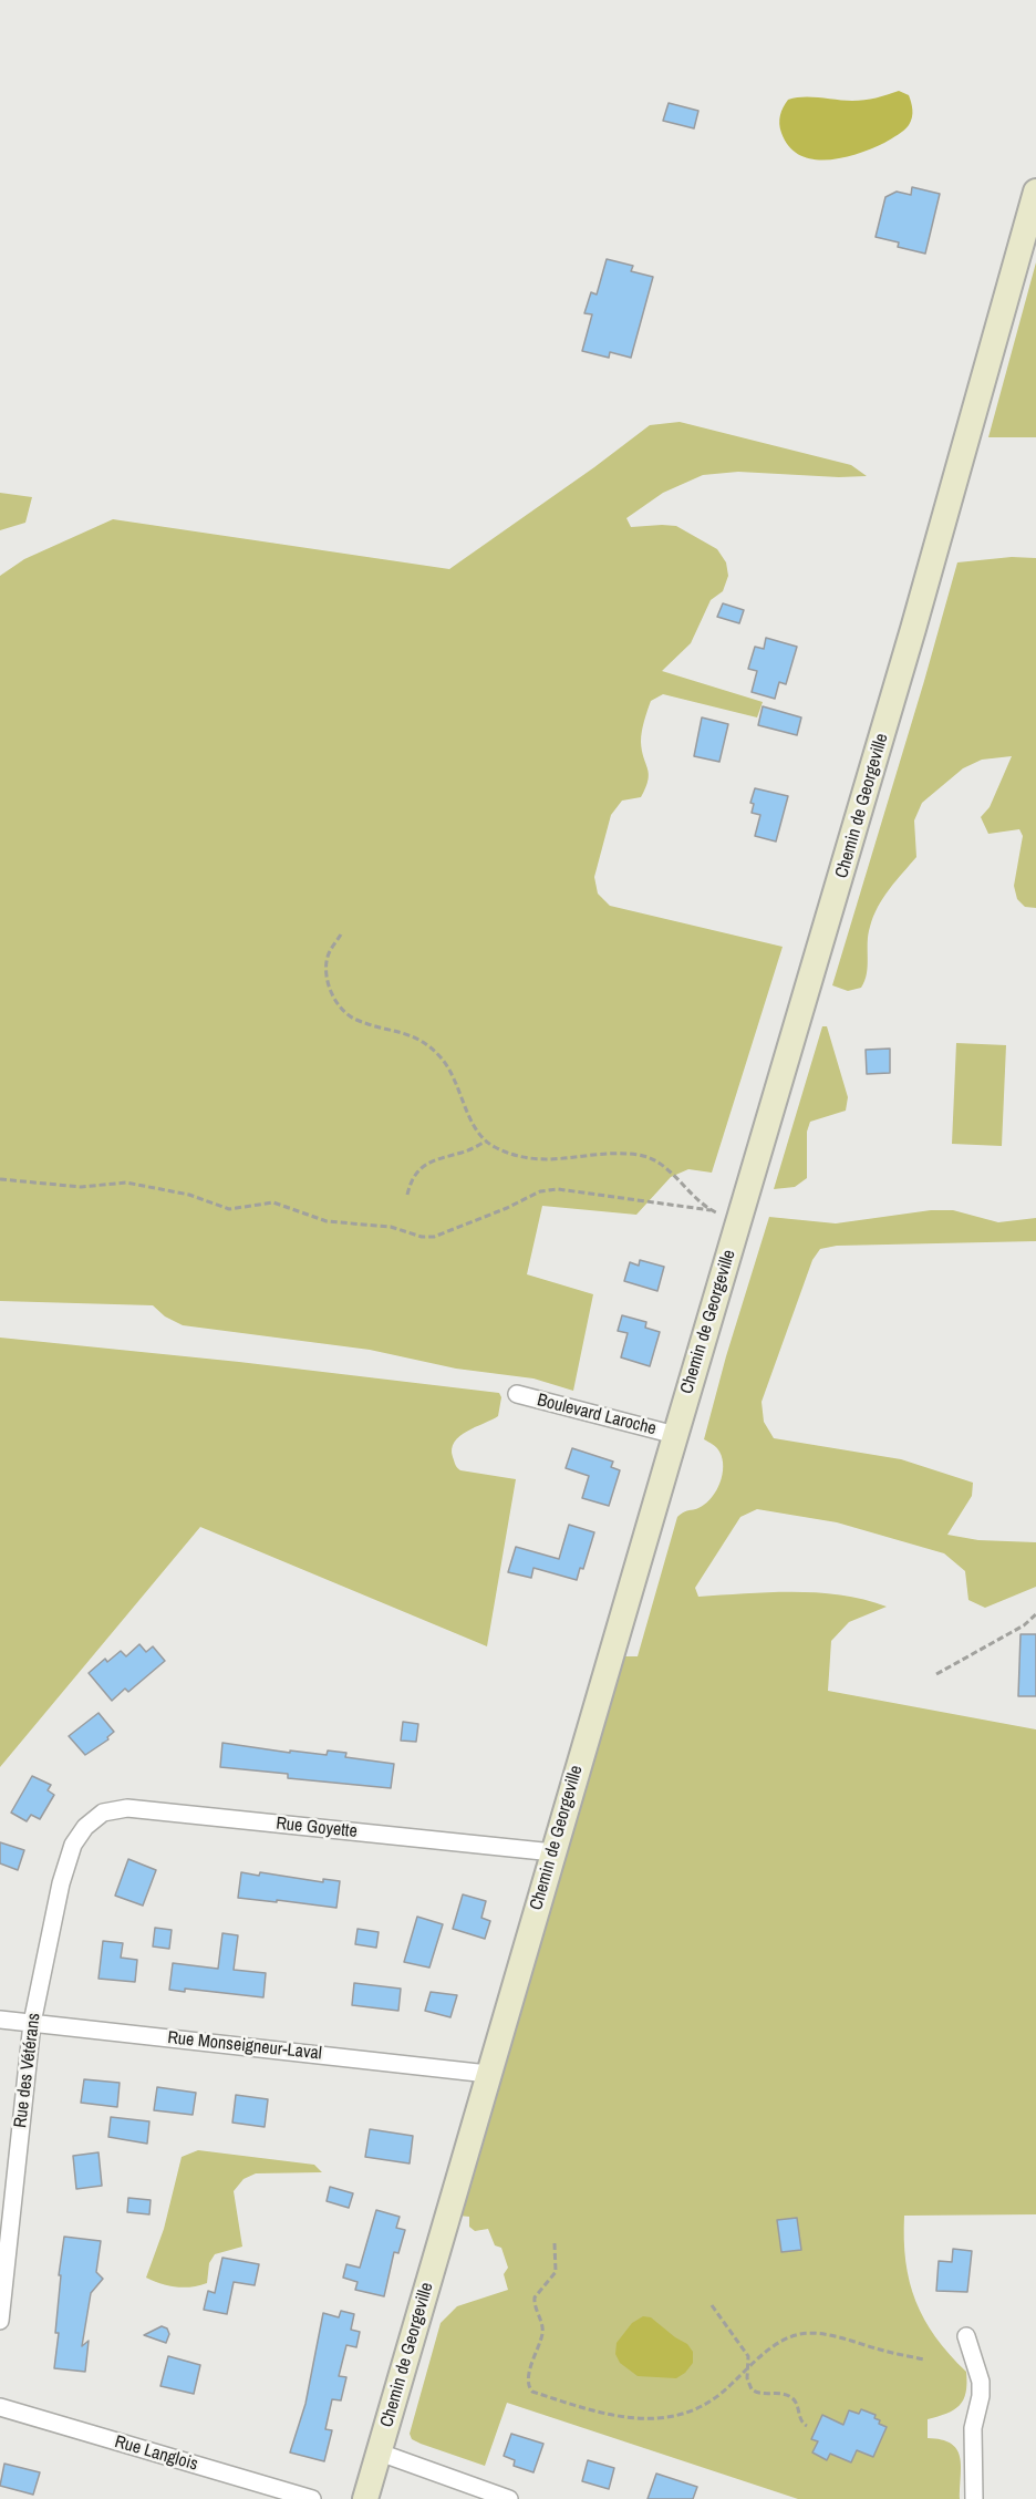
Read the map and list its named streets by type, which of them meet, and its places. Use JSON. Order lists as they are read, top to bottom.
{
  "streets": {
    "main road": ["Chemin de Georgeville"],
    "street": [
      "Boulevard Laroche",
      "Rue Goyette",
      "Rue Monseigneur-Laval",
      "Rue des Vétérans",
      "Rue Langlois"
    ]
  },
  "crossings": [
    ["Chemin de Georgeville", "Boulevard Laroche"],
    ["Chemin de Georgeville", "Rue Goyette"],
    ["Chemin de Georgeville", "Rue Monseigneur-Laval"],
    ["Rue Goyette", "Rue des Vétérans"],
    ["Rue Monseigneur-Laval", "Rue des Vétérans"]
  ]
}
